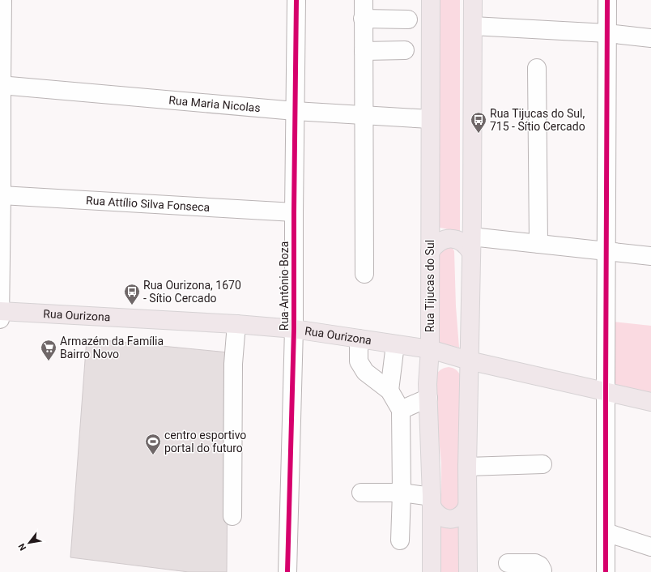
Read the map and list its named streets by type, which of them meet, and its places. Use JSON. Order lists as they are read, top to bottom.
{
  "streets": {
    "main road": ["Rua Tijucas do Sul", "Rua Ourizona"],
    "street": ["Rua Maria Nicolas", "Rua Attílio Silva Fonseca", "Rua Antônio Boza"]
  },
  "crossings": [
    ["Rua Maria Nicolas", "Rua Antônio Boza"],
    ["Rua Maria Nicolas", "Rua Tijucas do Sul"],
    ["Rua Attílio Silva Fonseca", "Rua Antônio Boza"],
    ["Rua Antônio Boza", "Rua Ourizona"],
    ["Rua Tijucas do Sul", "Rua Ourizona"]
  ],
  "places": {
    "bus stop": ["Rua Tijucas do Sul, 715 - Sítio Cercado", "Rua Ourizona, 1670 - Sítio Cercado"],
    "supermarket": ["Armazém da Família Bairro Novo"],
    "sports": ["centro esportivo portal do futuro"]
  },
  "north": "bottom left"
}
